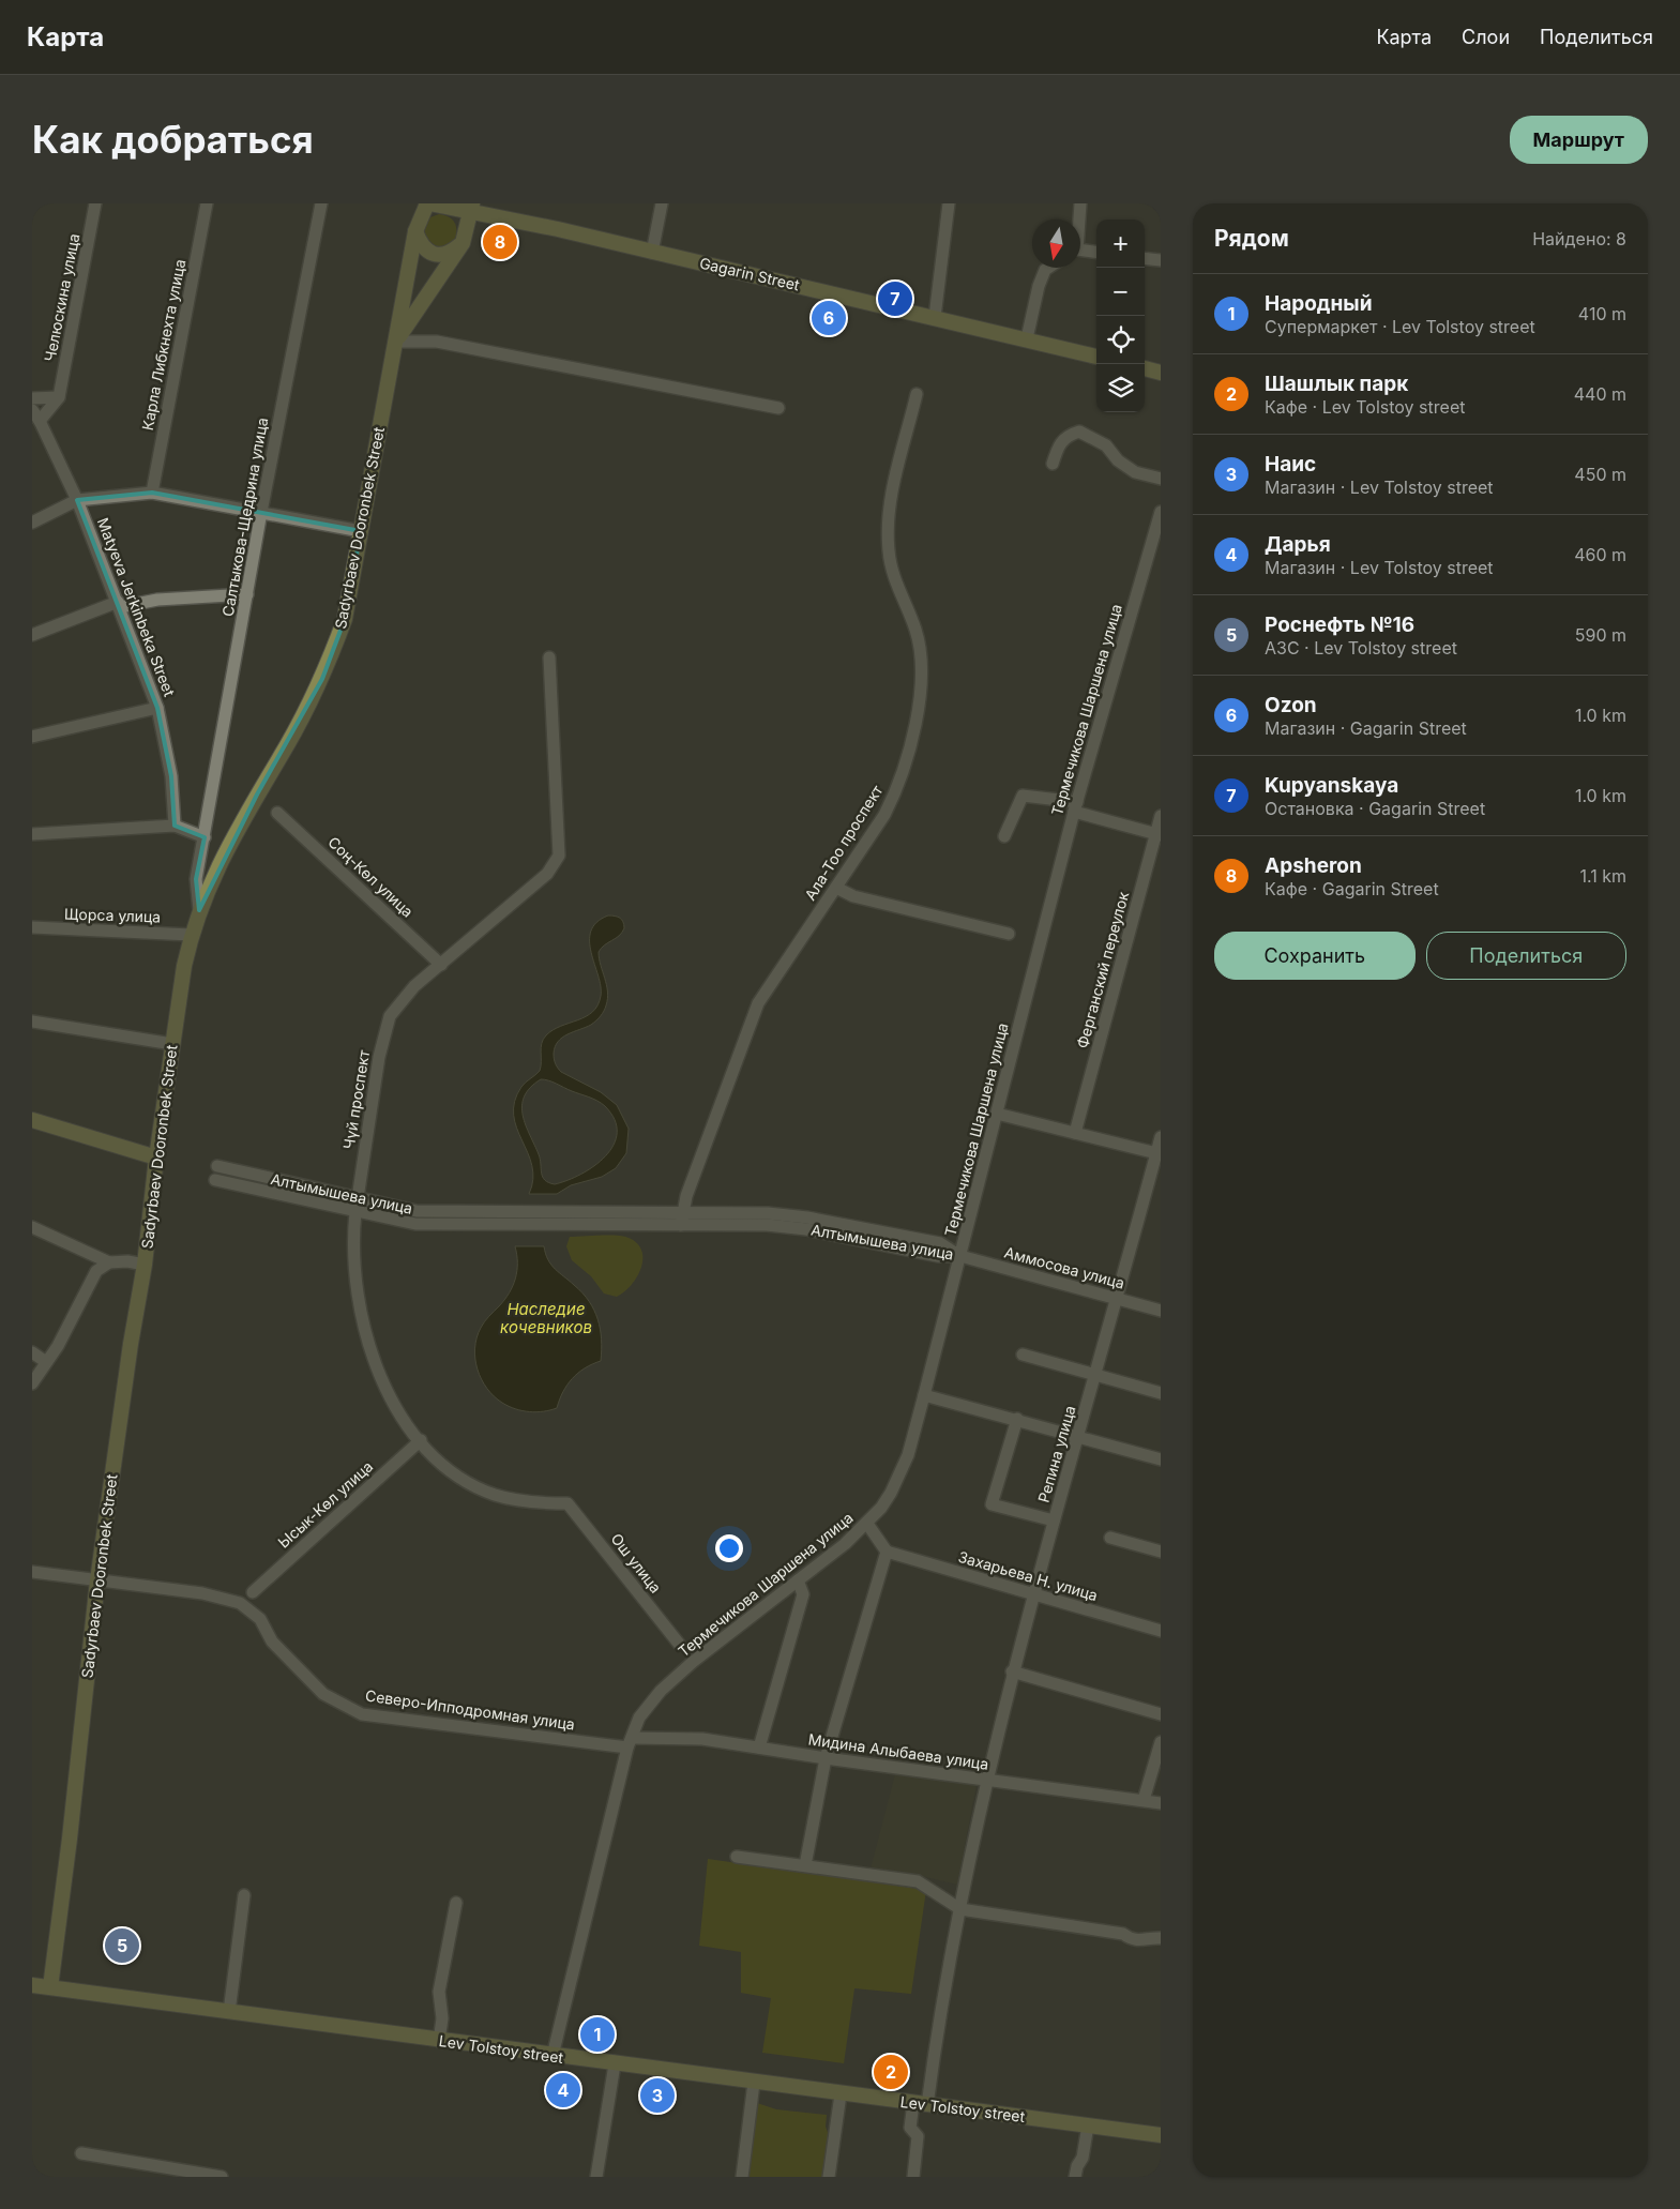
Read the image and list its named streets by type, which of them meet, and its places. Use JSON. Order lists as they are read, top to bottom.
{
  "streets": {
    "main road": ["Gagarin Street", "Sadyrbaev Dooronbek Street", "Lev Tolstoy street"],
    "street": [
      "Челюскина улица",
      "Карла Либкнехта улица",
      "Салтыкова-Щедрина улица",
      "Matyeva Jerkinbeka Street",
      "Термечикова Шаршена улица",
      "Ала-Тоо проспект",
      "Соң-Көл улица",
      "Щорса улица",
      "Ферганский переулок",
      "Чүй проспект",
      "Алтымышева улица",
      "Аммосова улица",
      "Репина улица",
      "Ысык-Көл улица",
      "Ош улица",
      "Захарьева Н. улица",
      "Северо-Ипподромная улица",
      "Мидина Алыбаева улица"
    ]
  },
  "crossings": [
    ["Gagarin Street", "Sadyrbaev Dooronbek Street"],
    ["Челюскина улица", "Matyeva Jerkinbeka Street"],
    ["Салтыкова-Щедрина улица", "Sadyrbaev Dooronbek Street"],
    ["Sadyrbaev Dooronbek Street", "Щорса улица"],
    ["Sadyrbaev Dooronbek Street", "Северо-Ипподромная улица"],
    ["Sadyrbaev Dooronbek Street", "Lev Tolstoy street"],
    ["Термечикова Шаршена улица", "Алтымышева улица"],
    ["Термечикова Шаршена улица", "Аммосова улица"],
    ["Термечикова Шаршена улица", "Северо-Ипподромная улица"],
    ["Термечикова Шаршена улица", "Мидина Алыбаева улица"],
    ["Термечикова Шаршена улица", "Lev Tolstoy street"],
    ["Ала-Тоо проспект", "Алтымышева улица"],
    ["Соң-Көл улица", "Чүй проспект"],
    ["Чүй проспект", "Алтымышева улица"],
    ["Чүй проспект", "Ысык-Көл улица"],
    ["Чүй проспект", "Ош улица"],
    ["Алтымышева улица", "Аммосова улица"],
    ["Аммосова улица", "Репина улица"],
    ["Репина улица", "Захарьева Н. улица"],
    ["Репина улица", "Мидина Алыбаева улица"],
    ["Репина улица", "Lev Tolstoy street"],
    ["Северо-Ипподромная улица", "Мидина Алыбаева улица"]
  ],
  "water": ["Наследие кочевников"],
  "north": "bottom",
  "page": {
    "header": "Карта",
    "nav": ["Карта", "Слои", "Поделиться"],
    "buttons": [
      "Маршрут",
      ["Сохранить", "Поделиться"]
    ],
    "title": "Как добраться",
    "heading": ["Рядом", "Найдено: 8"],
    "map_buttons": ["+", "−"],
    "pins": [
      "8",
      "7",
      "6",
      "5",
      "1",
      "2",
      "4",
      "3"
    ],
    "list": [
      {
        "mark": "1",
        "name": "Народный",
        "note": "Супермаркет · Lev Tolstoy street",
        "value": "410 m"
      },
      {
        "mark": "2",
        "name": "Шашлык парк",
        "note": "Кафе · Lev Tolstoy street",
        "value": "440 m"
      },
      {
        "mark": "3",
        "name": "Наис",
        "note": "Магазин · Lev Tolstoy street",
        "value": "450 m"
      },
      {
        "mark": "4",
        "name": "Дарья",
        "note": "Магазин · Lev Tolstoy street",
        "value": "460 m"
      },
      {
        "mark": "5",
        "name": "Роснефть №16",
        "note": "АЗС · Lev Tolstoy street",
        "value": "590 m"
      },
      {
        "mark": "6",
        "name": "Ozon",
        "note": "Магазин · Gagarin Street",
        "value": "1.0 km"
      },
      {
        "mark": "7",
        "name": "Kupyanskaya",
        "note": "Остановка · Gagarin Street",
        "value": "1.0 km"
      },
      {
        "mark": "8",
        "name": "Apsheron",
        "note": "Кафе · Gagarin Street",
        "value": "1.1 km"
      }
    ]
  }
}
